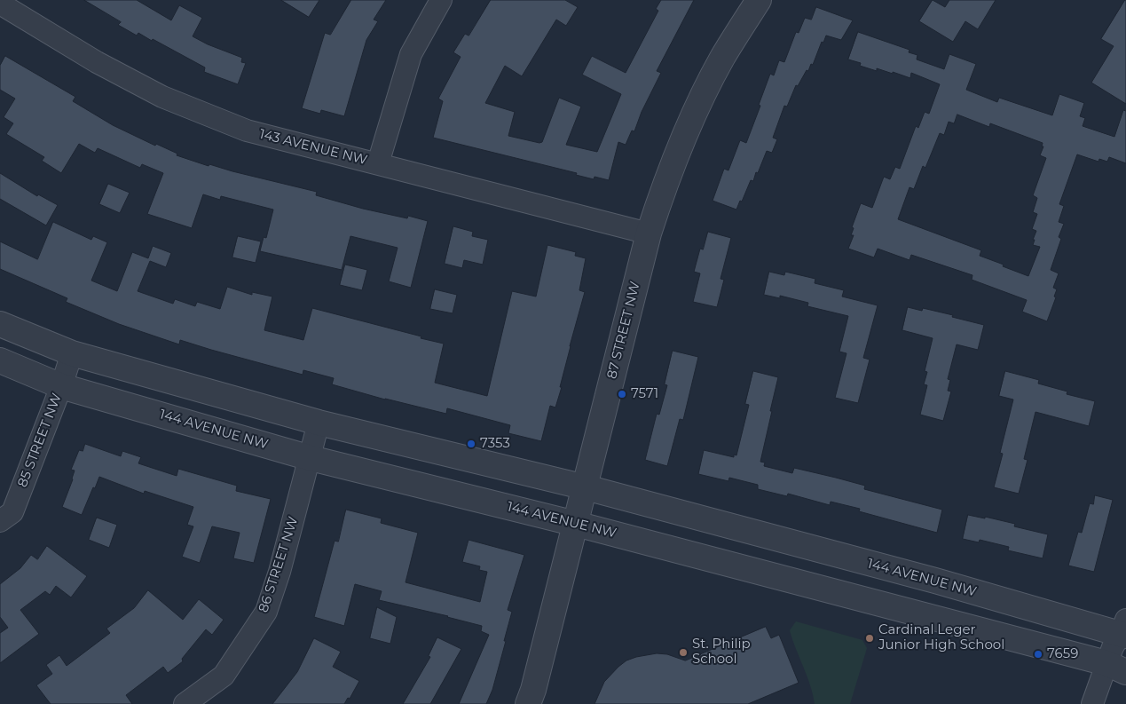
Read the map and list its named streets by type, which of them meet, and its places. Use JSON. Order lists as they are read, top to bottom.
{
  "streets": {
    "street": [
      "143 AVENUE NW",
      "87 STREET NW",
      "144 AVENUE NW",
      "85 STREET NW",
      "86 STREET NW"
    ]
  },
  "crossings": [
    ["143 AVENUE NW", "87 STREET NW"],
    ["87 STREET NW", "144 AVENUE NW"],
    ["144 AVENUE NW", "85 STREET NW"],
    ["144 AVENUE NW", "86 STREET NW"]
  ],
  "places": [
    "7571",
    "7353",
    "Cardinal Leger Junior High School",
    "St. Philip School",
    "7659"
  ]
}
